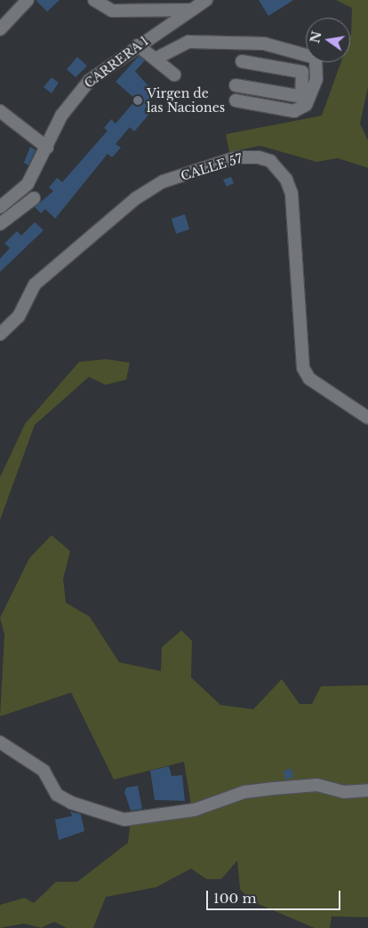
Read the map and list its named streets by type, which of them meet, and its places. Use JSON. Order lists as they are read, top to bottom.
{
  "streets": {
    "street": ["CARRERA 1", "CALLE 57"]
  },
  "places": ["Virgen de las Naciones"],
  "scale_bar": "100 m",
  "north": "left"
}
